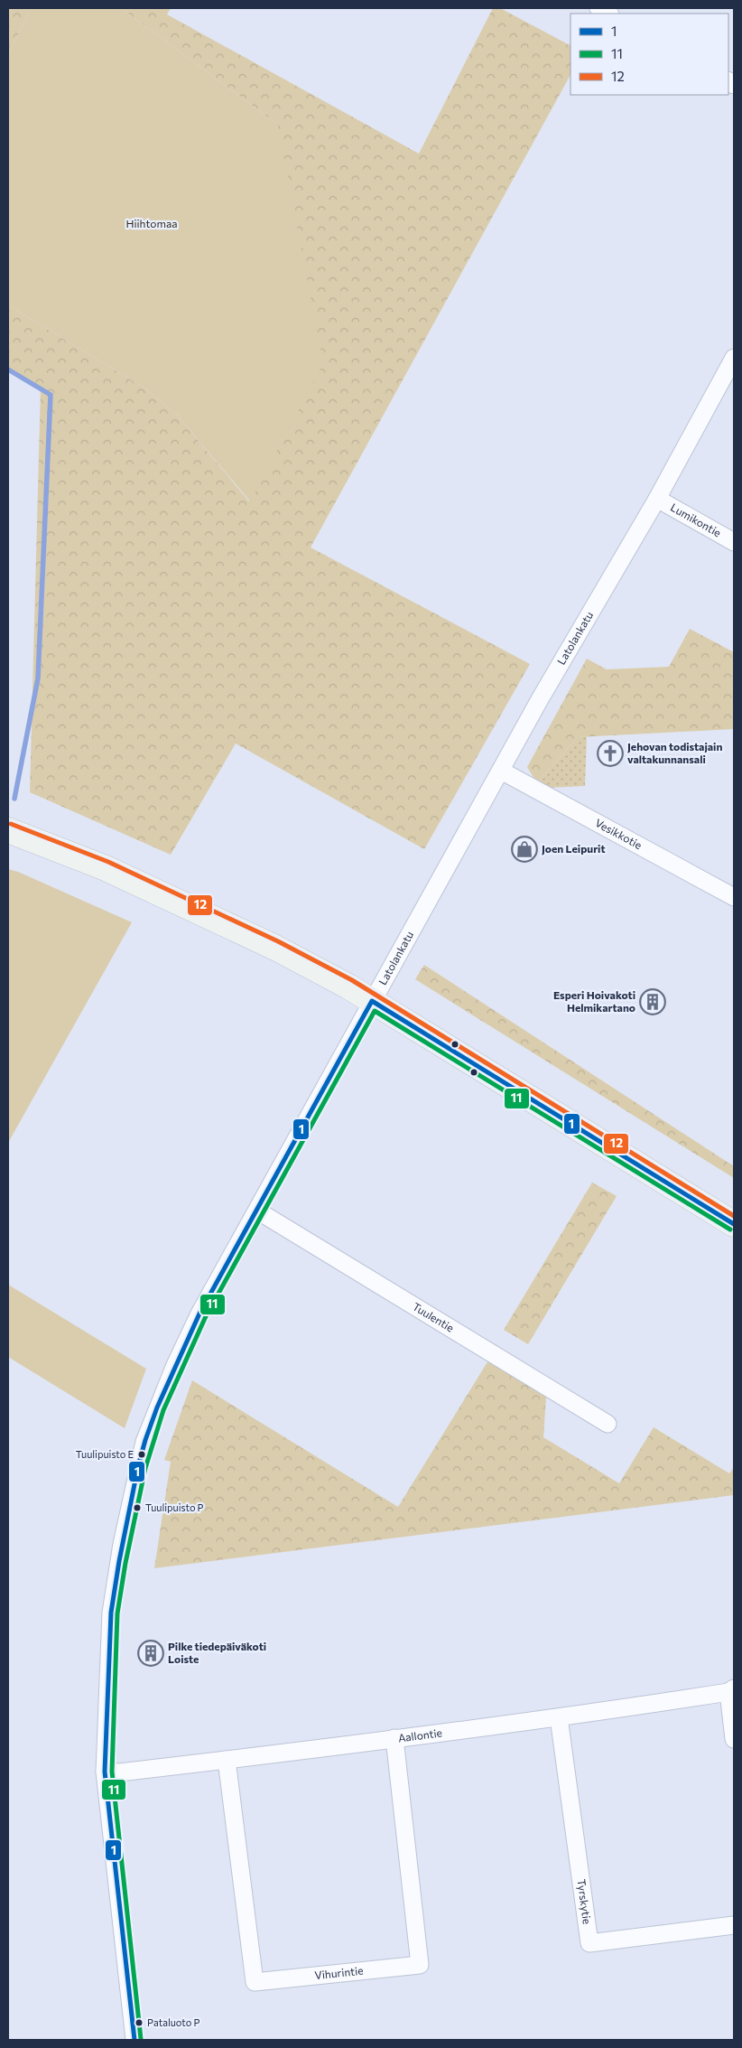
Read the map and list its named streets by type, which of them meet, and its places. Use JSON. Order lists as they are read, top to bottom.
{
  "streets": {
    "street": [
      "Lumikontie",
      "Latolankatu",
      "Vesikkotie",
      "Tuulentie",
      "Aallontie",
      "Tyrskytie",
      "Vihurintie"
    ]
  },
  "crossings": [
    ["Lumikontie", "Latolankatu"],
    ["Latolankatu", "Vesikkotie"],
    ["Latolankatu", "Tuulentie"],
    ["Latolankatu", "Aallontie"],
    ["Aallontie", "Tyrskytie"],
    ["Aallontie", "Vihurintie"]
  ],
  "parks": ["Hiihtomaa"],
  "places": {
    "church": ["Jehovan todistajain valtakunnansali"],
    "shop": ["Joen Leipurit"],
    "building": ["Esperi Hoivakoti Helmikartano", "Pilke tiedepäiväkoti Loiste"],
    "other": ["Tuulipuisto E", "Tuulipuisto P", "Pataluoto P"]
  },
  "lines": ["transit line 12", "transit line 1", "transit line 11"],
  "legend": ["1", "11", "12"]
}
